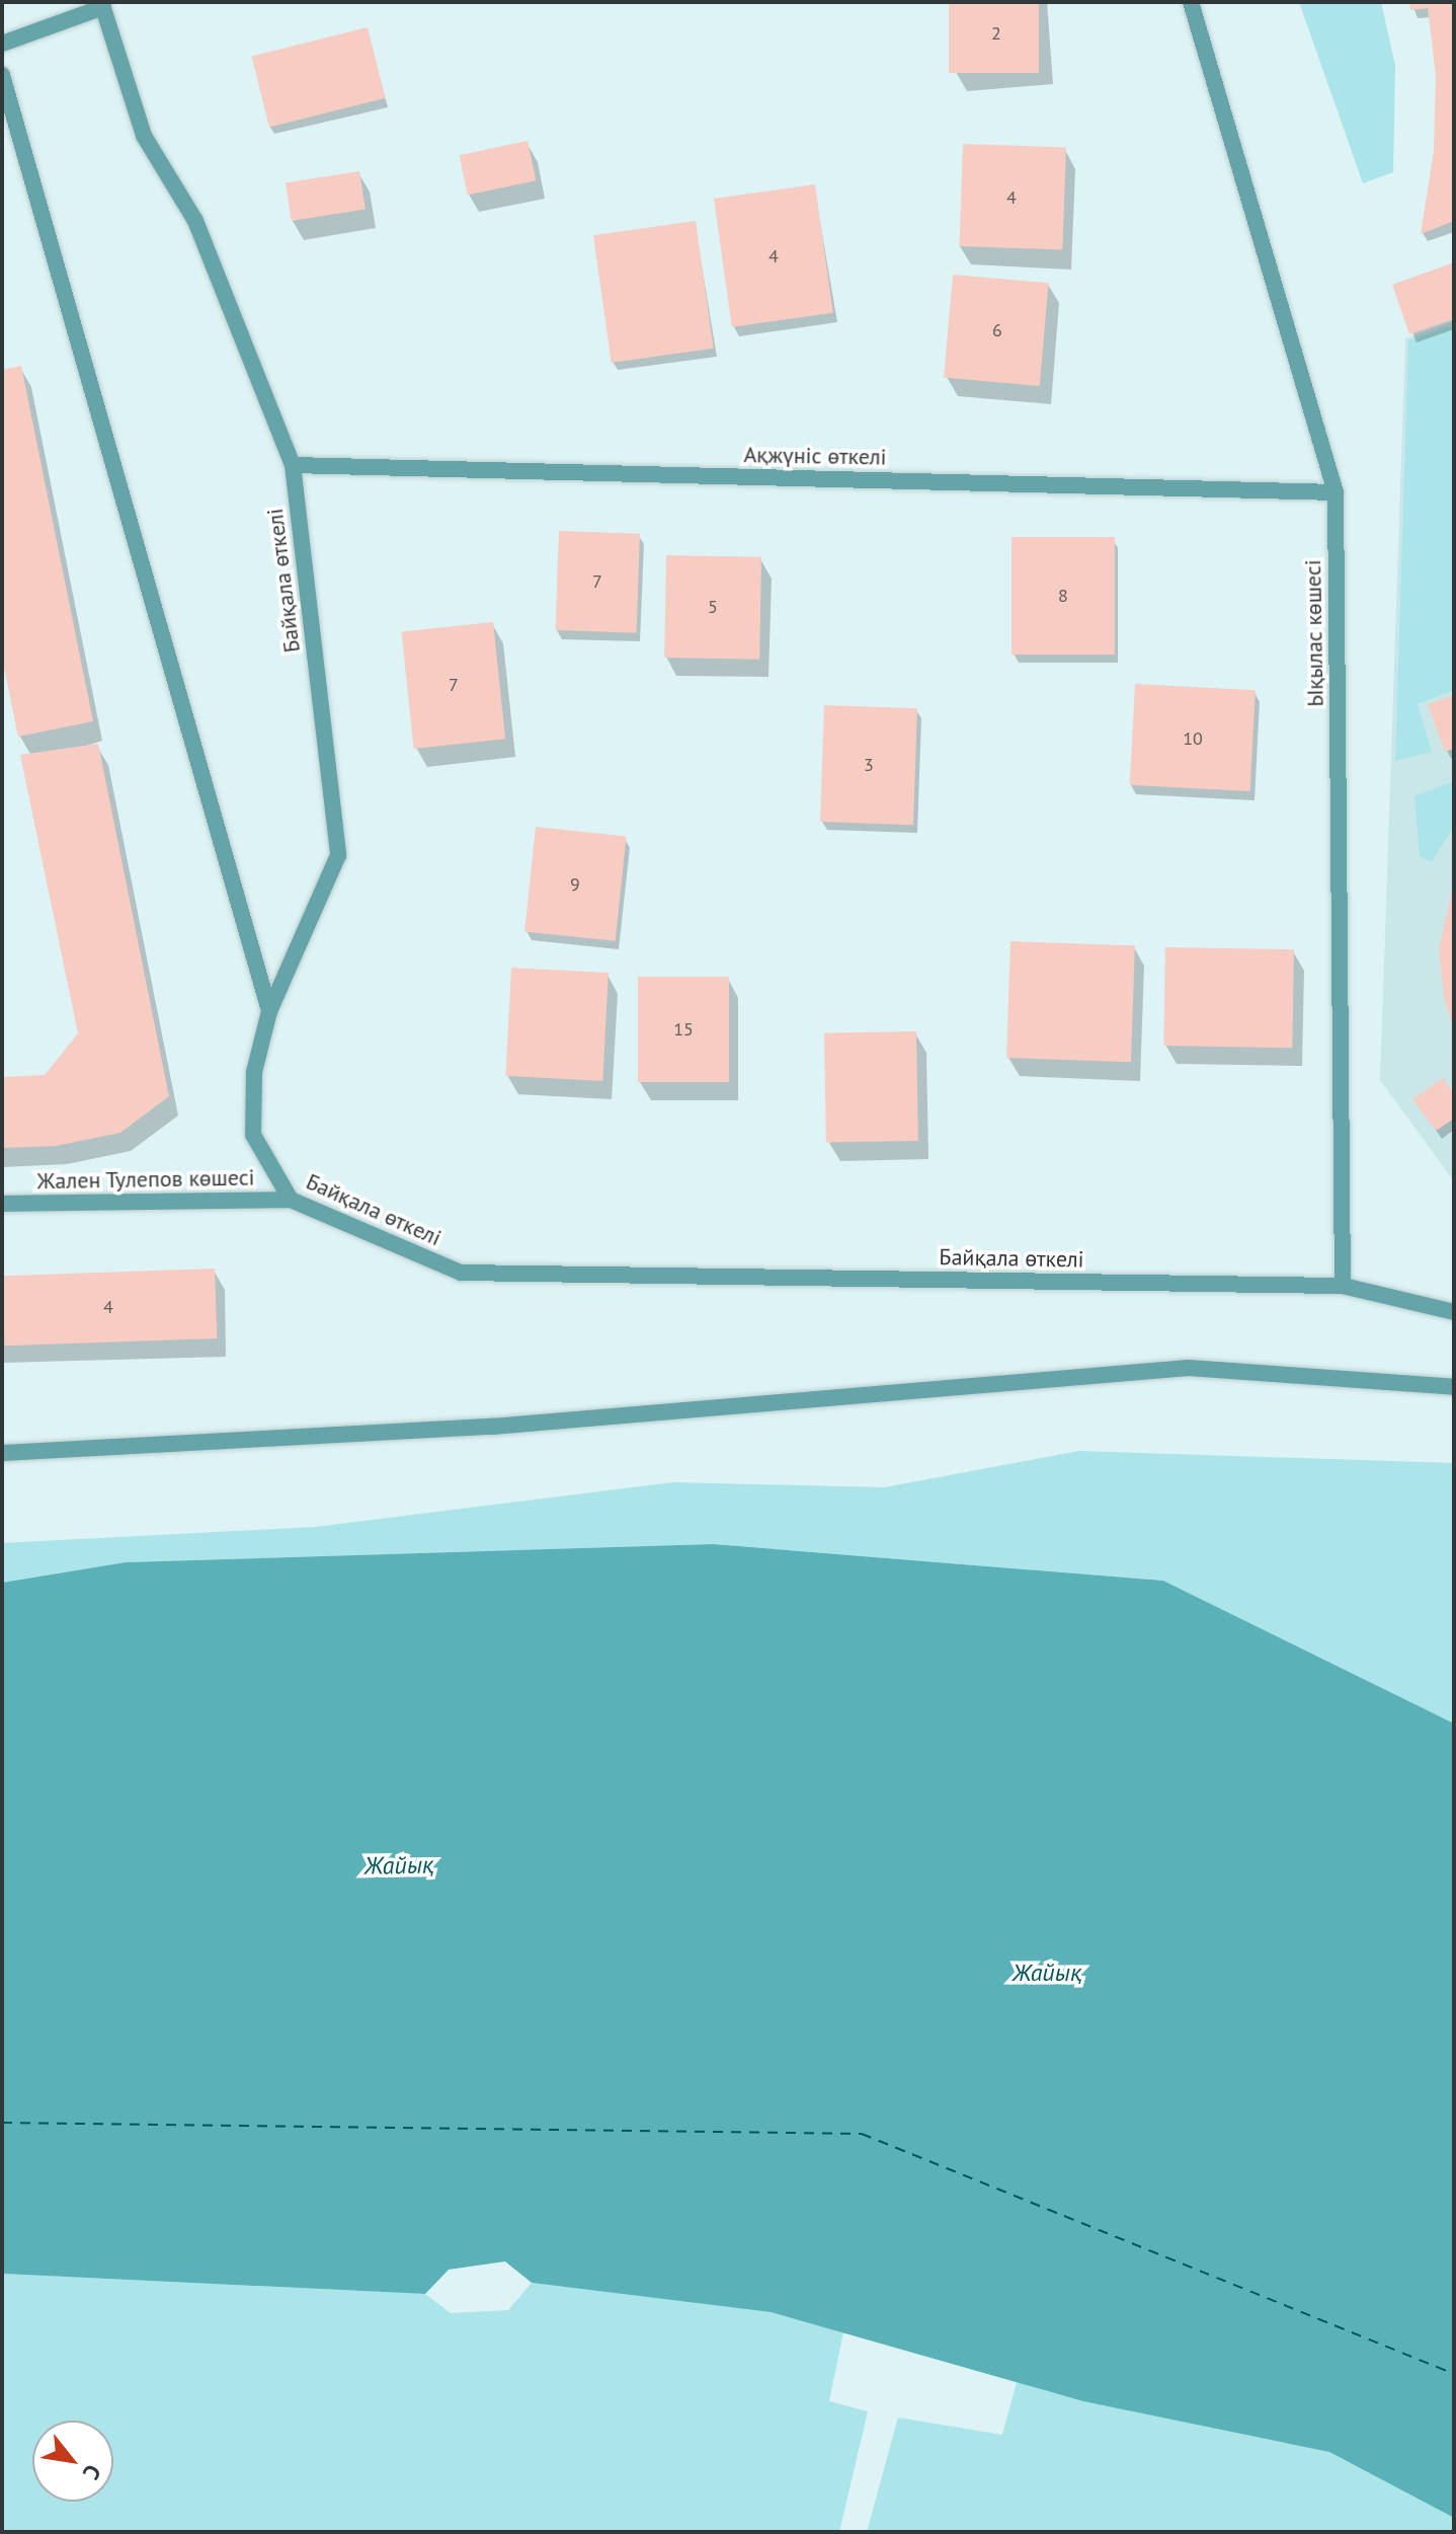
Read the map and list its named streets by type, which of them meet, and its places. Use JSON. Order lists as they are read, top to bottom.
{
  "streets": {
    "street": [
      "Ақжүніс өткелі",
      "Байқала өткелі",
      "Ықылас көшесі",
      "Жален Тулепов көшесі"
    ]
  },
  "crossings": [
    ["Ақжүніс өткелі", "Байқала өткелі"],
    ["Ақжүніс өткелі", "Ықылас көшесі"],
    ["Байқала өткелі", "Ықылас көшесі"],
    ["Байқала өткелі", "Жален Тулепов көшесі"]
  ],
  "water": ["Жайық"],
  "house_numbers": [
    "2",
    "4",
    "4",
    "6",
    "7",
    "8",
    "5",
    "7",
    "10",
    "3",
    "9",
    "15",
    "4"
  ],
  "north": "bottom right"
}
